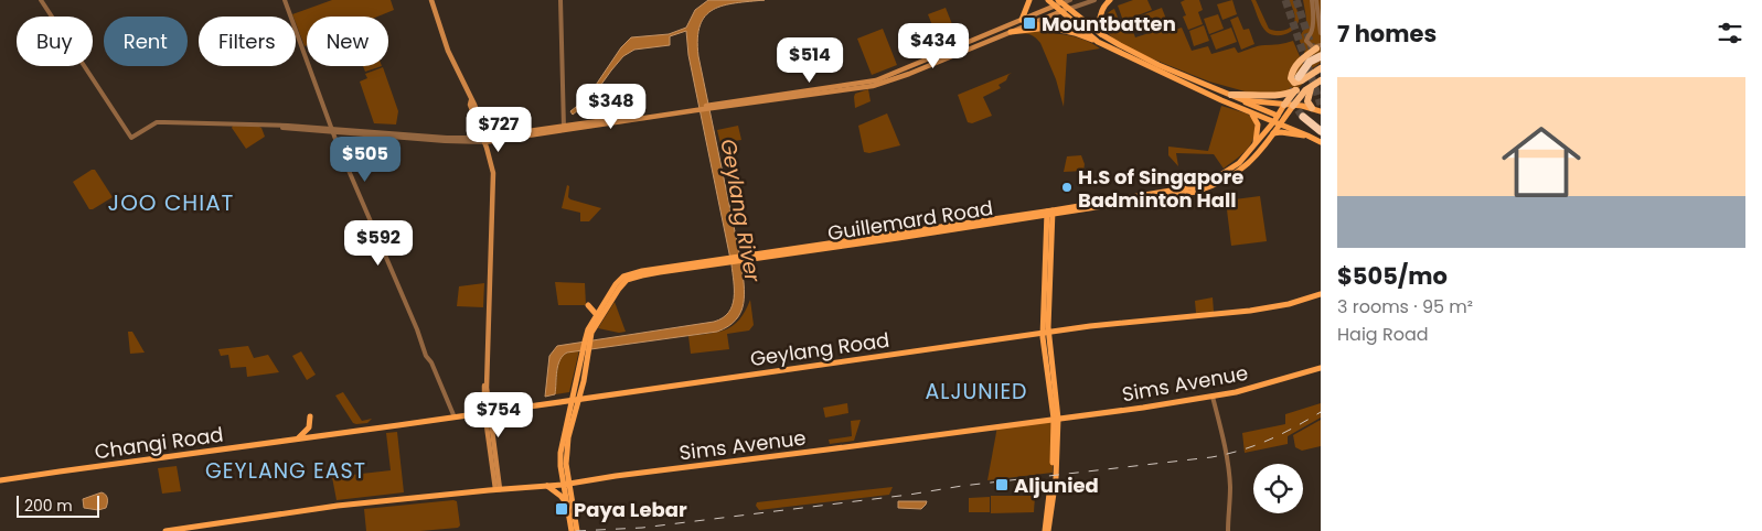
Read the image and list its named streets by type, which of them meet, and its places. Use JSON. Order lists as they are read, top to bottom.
{
  "streets": {
    "main road": [
      "Guillemard Road",
      "Geylang Road",
      "Sims Avenue",
      "Changi Road"
    ]
  },
  "crossings": [
    ["Guillemard Road", "Geylang Road"],
    ["Guillemard Road", "Sims Avenue"],
    ["Geylang Road", "Changi Road"]
  ],
  "districts": ["JOO CHIAT", "ALJUNIED", "GEYLANG EAST"],
  "water": ["Geylang River"],
  "places": {
    "transit": ["Mountbatten", "Aljunied", "Paya Lebar"],
    "other": ["H.S of Singapore Badminton Hall"]
  },
  "scale_bar": "200 m",
  "page": {
    "heading": "7 homes",
    "chip": [
      "Buy",
      "Rent",
      "Filters",
      "New"
    ],
    "price": [
      "$434",
      "$514",
      "$348",
      "$727",
      "$505",
      "$592",
      "$754"
    ],
    "list": [
      {
        "name": "$505/mo",
        "note": "3 rooms · 95 m² · Haig Road"
      }
    ],
    "scale": "200 m"
  }
}
